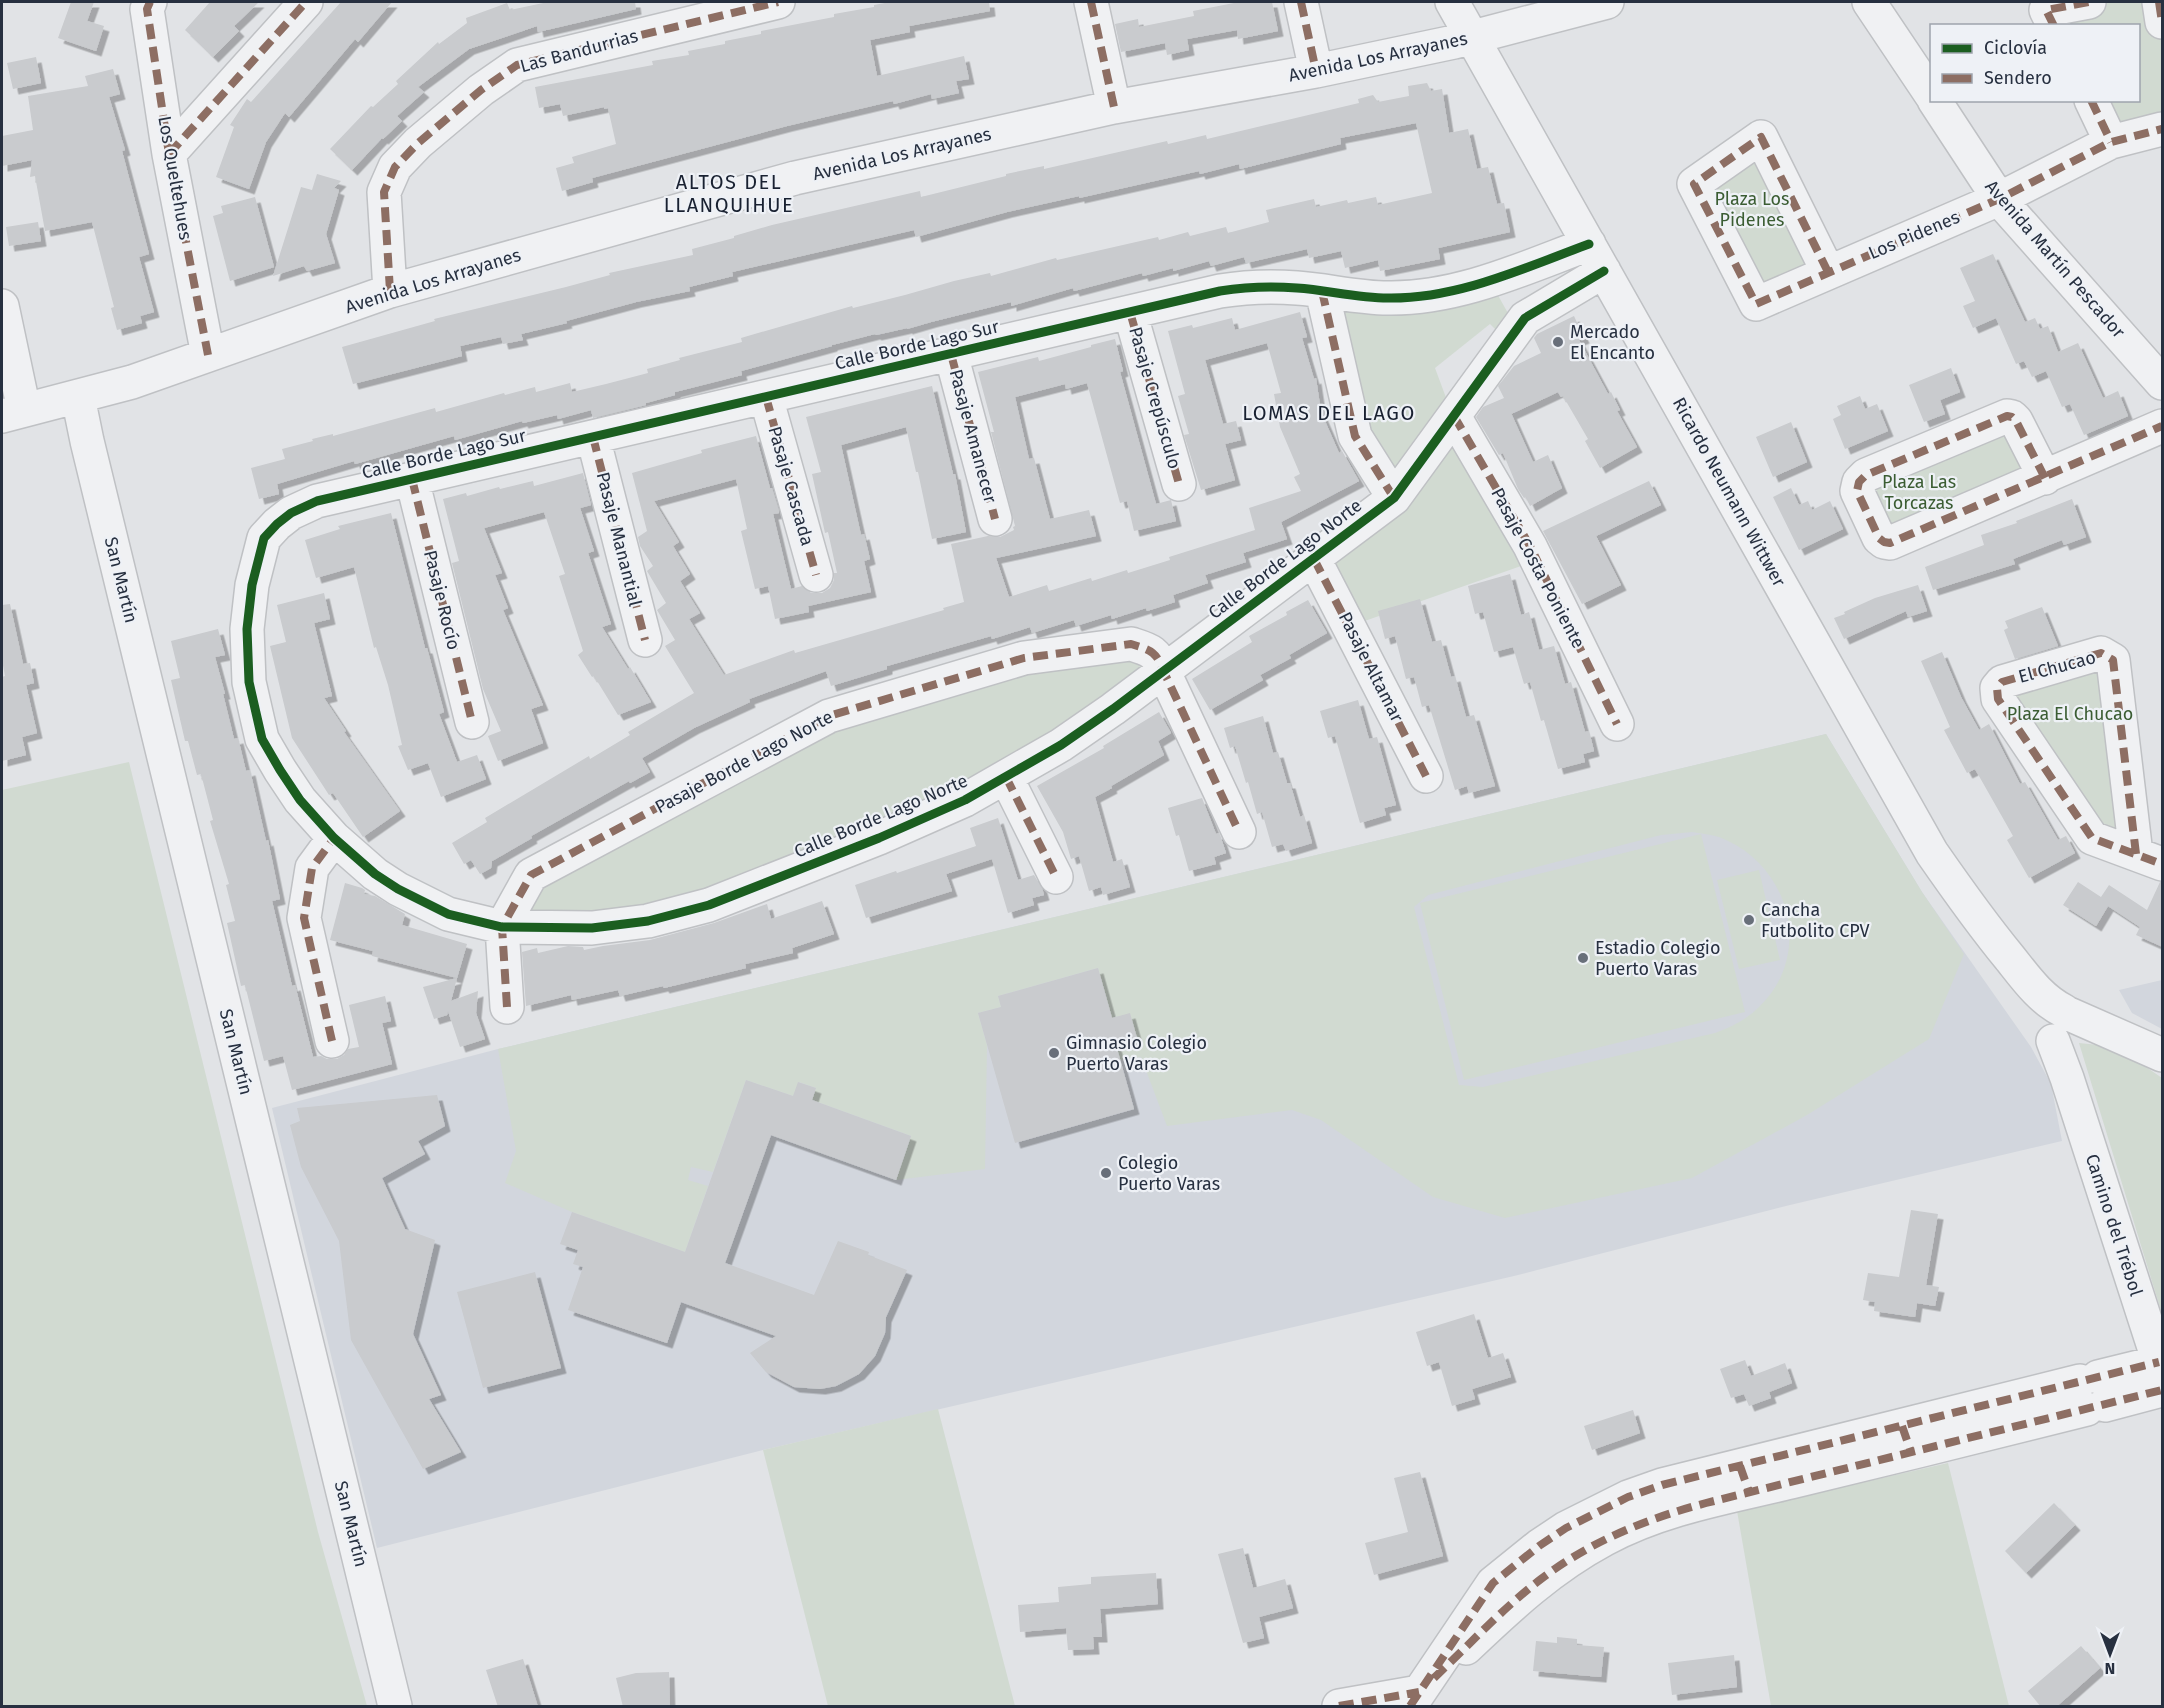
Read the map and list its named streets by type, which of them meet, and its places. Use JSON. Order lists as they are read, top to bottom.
{
  "streets": {
    "street": [
      "Las Bandurrias",
      "Avenida Los Arrayanes",
      "Los Queltehues",
      "Los Pidenes",
      "Avenida Martín Pescador",
      "Calle Borde Lago Sur",
      "Pasaje Crepúsculo",
      "Pasaje Amanecer",
      "Pasaje Cascada",
      "Ricardo Neumann Wittwer",
      "Pasaje Manantial",
      "Calle Borde Lago Norte",
      "Pasaje Costa Poniente",
      "San Martín",
      "Pasaje Rocío",
      "Pasaje Altamar",
      "El Chucao",
      "Pasaje Borde Lago Norte",
      "Camino del Trébol"
    ]
  },
  "crossings": [
    ["Las Bandurrias", "Avenida Los Arrayanes"],
    ["Avenida Los Arrayanes", "Los Queltehues"],
    ["Avenida Los Arrayanes", "Ricardo Neumann Wittwer"],
    ["Avenida Los Arrayanes", "San Martín"],
    ["Los Pidenes", "Avenida Martín Pescador"],
    ["Calle Borde Lago Sur", "Pasaje Crepúsculo"],
    ["Calle Borde Lago Sur", "Pasaje Amanecer"],
    ["Calle Borde Lago Sur", "Pasaje Cascada"],
    ["Calle Borde Lago Sur", "Ricardo Neumann Wittwer"],
    ["Calle Borde Lago Sur", "Pasaje Manantial"],
    ["Calle Borde Lago Sur", "Calle Borde Lago Norte"],
    ["Calle Borde Lago Sur", "Pasaje Rocío"],
    ["Ricardo Neumann Wittwer", "Calle Borde Lago Norte"],
    ["Ricardo Neumann Wittwer", "Camino del Trébol"],
    ["Calle Borde Lago Norte", "Pasaje Costa Poniente"],
    ["Calle Borde Lago Norte", "Pasaje Altamar"],
    ["Calle Borde Lago Norte", "Pasaje Borde Lago Norte"]
  ],
  "districts": ["ALTOS DEL LLANQUIHUE", "LOMAS DEL LAGO"],
  "parks": ["Plaza Los Pidenes", "Plaza Las Torcazas", "Plaza El Chucao"],
  "places": [
    "Mercado El Encanto",
    "Cancha Futbolito CPV",
    "Estadio Colegio Puerto Varas",
    "Gimnasio Colegio Puerto Varas",
    "Colegio Puerto Varas"
  ],
  "legend": ["Ciclovía", "Sendero"],
  "north": "bottom"
}
